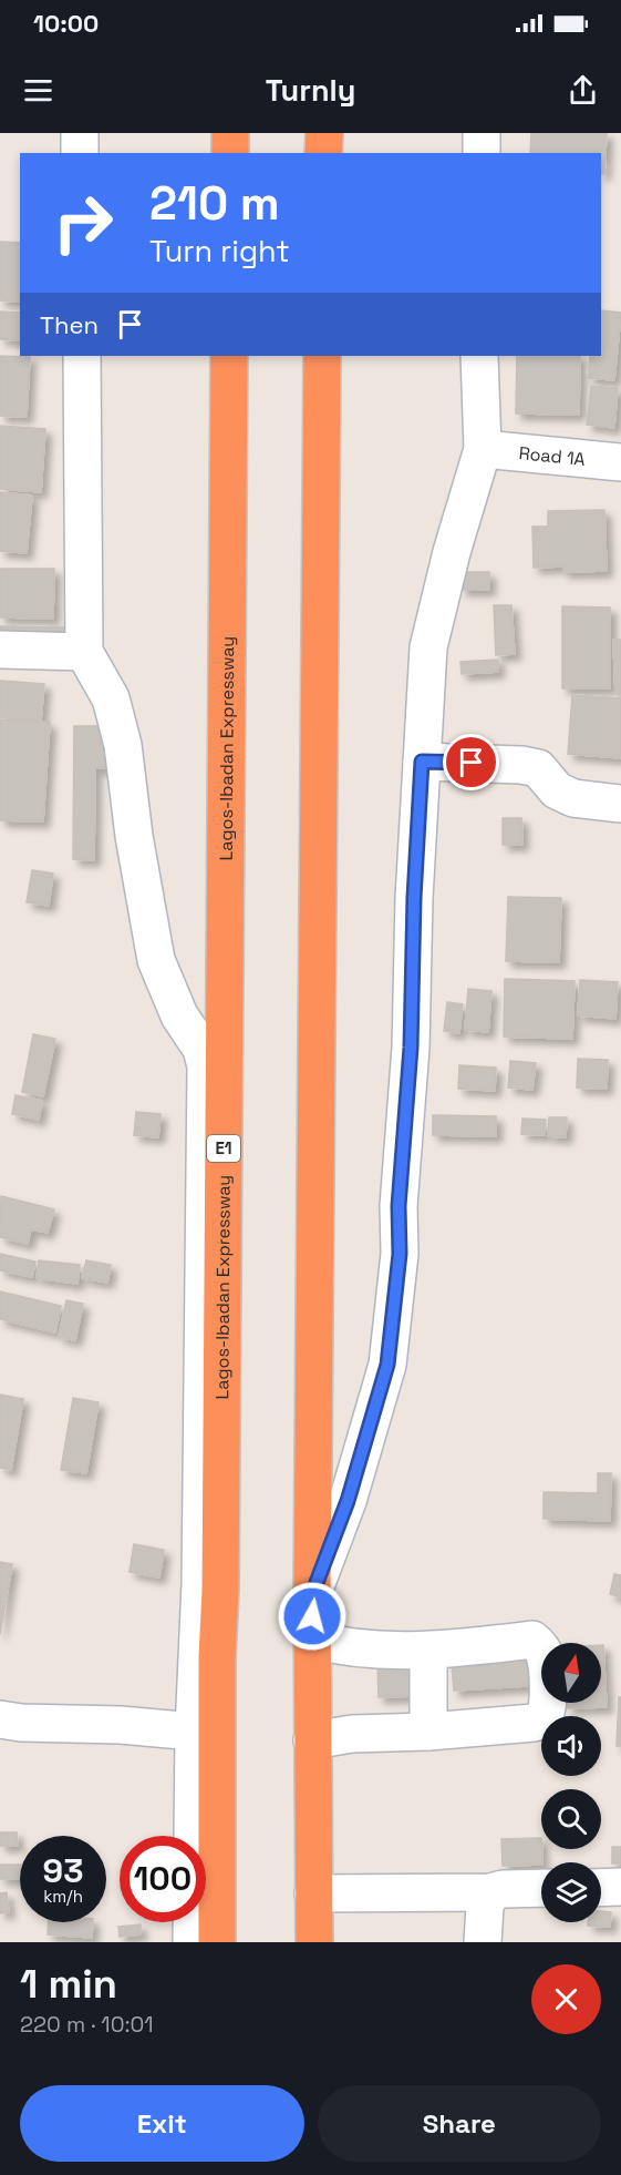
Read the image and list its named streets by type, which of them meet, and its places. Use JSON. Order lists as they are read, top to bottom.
{
  "streets": {
    "highway": ["Lagos-Ibadan Expressway", "E1"],
    "street": ["Road 1A"]
  },
  "north": "top",
  "page": {
    "status": "10:00",
    "header": "Turnly",
    "turn": ["210 m", "Turn right"],
    "then": "Then",
    "speed": "93 km/h",
    "limit": "100",
    "heading": ["1 min", "220 m · 10:01"],
    "buttons": ["Exit", "Share"]
  }
}
